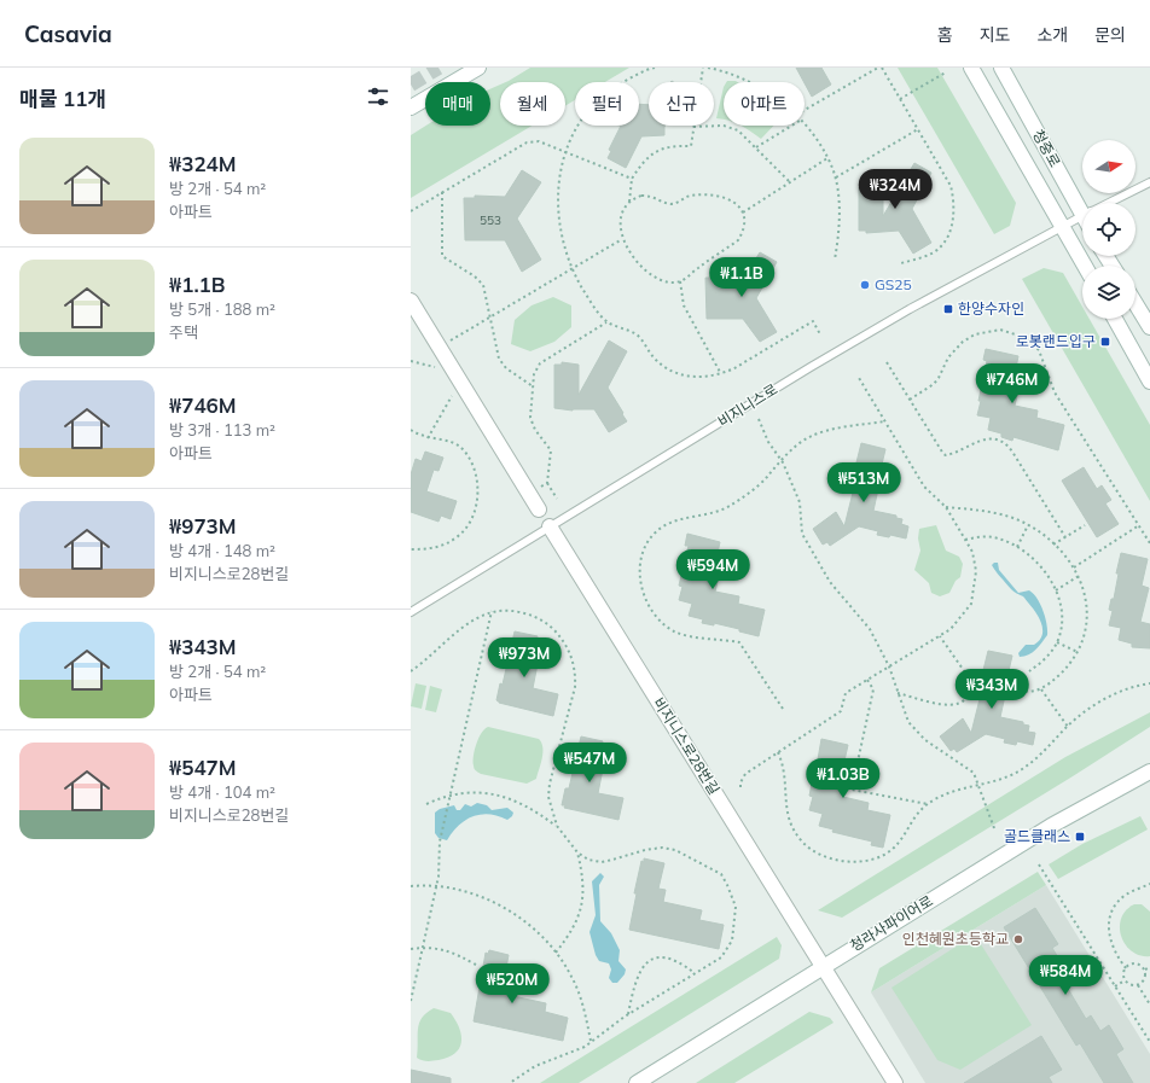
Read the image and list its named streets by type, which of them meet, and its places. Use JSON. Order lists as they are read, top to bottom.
{
  "streets": {
    "street": ["청중로", "비지니스로28번길", "청라사파이어로"],
    "lane": ["비지니스로"]
  },
  "crossings": [
    ["비지니스로", "비지니스로28번길"],
    ["비지니스로28번길", "청라사파이어로"]
  ],
  "places": {
    "other": ["GS25", "인천혜원초등학교"],
    "transit": ["한양수자인", "로봇랜드입구", "골드클래스"]
  },
  "house_numbers": ["553"],
  "north": "right",
  "page": {
    "header": "Casavia",
    "nav": [
      "홈",
      "지도",
      "소개",
      "문의"
    ],
    "heading": "매물 11개",
    "chip": [
      "매매",
      "월세",
      "필터",
      "신규",
      "아파트"
    ],
    "list": [
      {
        "name": "₩324M",
        "note": "방 2개 · 54 m² · 아파트"
      },
      {
        "name": "₩1.1B",
        "note": "방 5개 · 188 m² · 주택"
      },
      {
        "name": "₩746M",
        "note": "방 3개 · 113 m² · 아파트"
      },
      {
        "name": "₩973M",
        "note": "방 4개 · 148 m² · 비지니스로28번길"
      },
      {
        "name": "₩343M",
        "note": "방 2개 · 54 m² · 아파트"
      },
      {
        "name": "₩547M",
        "note": "방 4개 · 104 m² · 비지니스로28번길"
      }
    ],
    "price": [
      "₩324M",
      "₩1.1B",
      "₩746M",
      "₩513M",
      "₩594M",
      "₩973M",
      "₩343M",
      "₩547M",
      "₩1.03B",
      "₩584M",
      "₩520M"
    ]
  }
}
